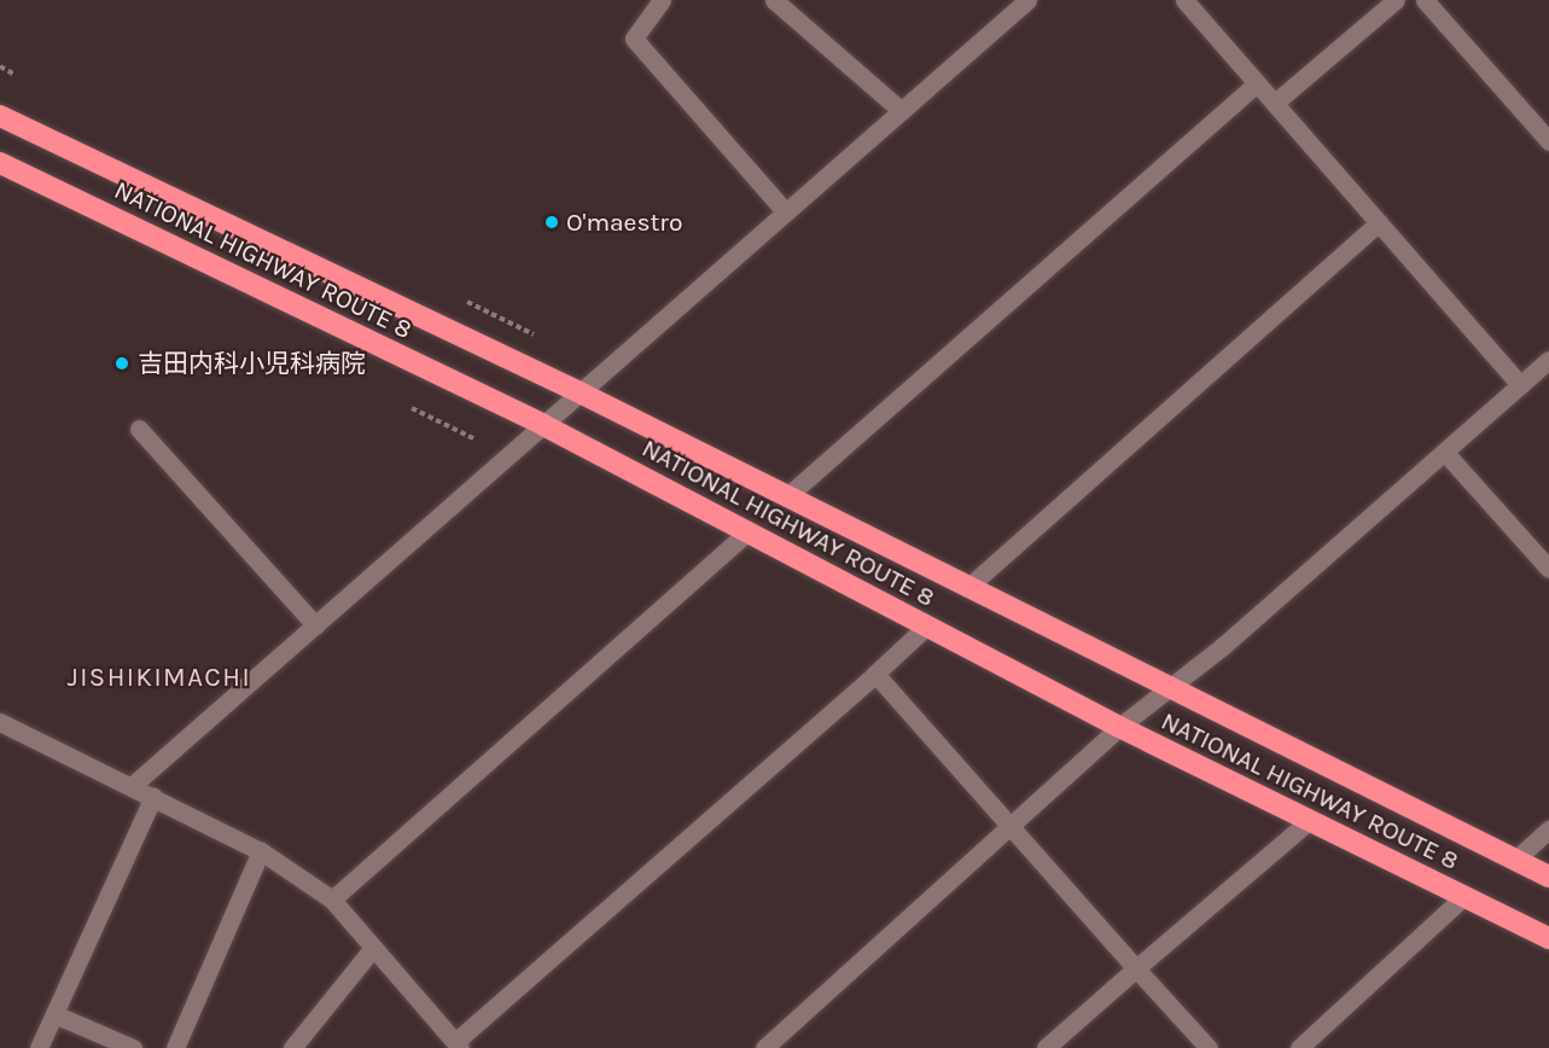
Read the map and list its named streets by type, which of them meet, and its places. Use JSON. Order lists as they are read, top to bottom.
{
  "streets": {
    "highway": ["NATIONAL HIGHWAY ROUTE 8"]
  },
  "districts": ["JISHIKIMACHI"],
  "places": ["O'maestro", "吉田内科小児科病院"]
}
